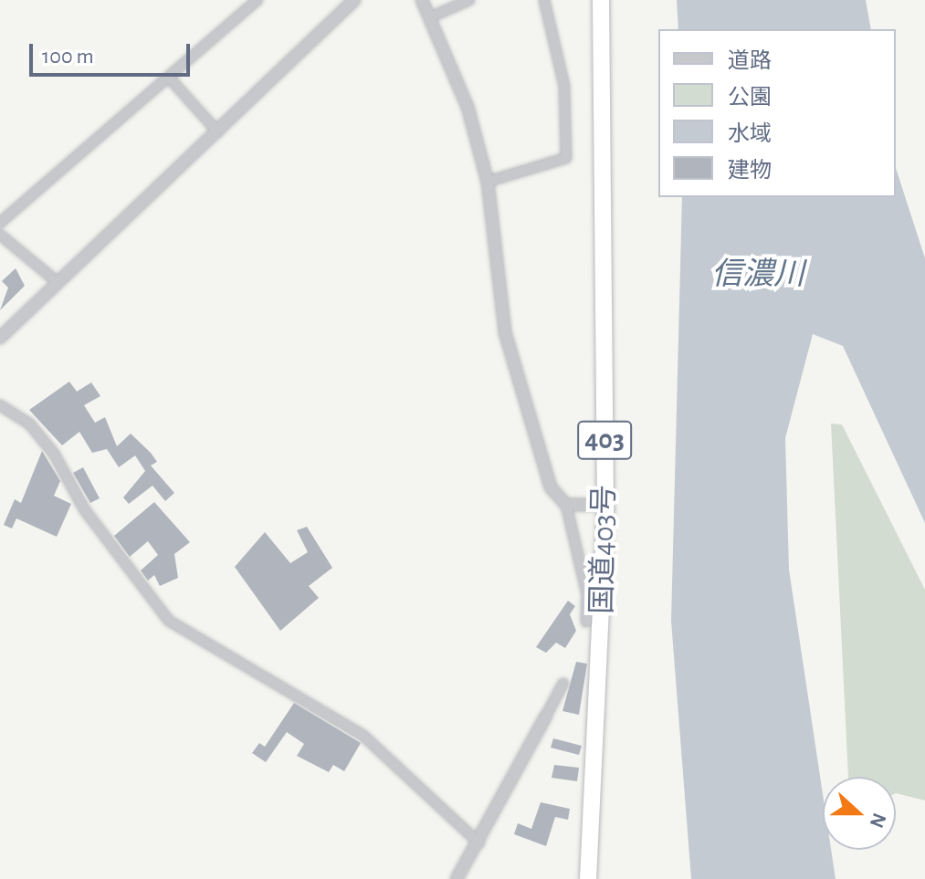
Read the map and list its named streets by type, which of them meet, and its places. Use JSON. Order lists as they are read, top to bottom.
{
  "streets": {
    "highway": ["403", "国道403号"]
  },
  "water": ["信濃川"],
  "legend": [
    "道路",
    "公園",
    "水域",
    "建物"
  ],
  "scale_bar": "100 m",
  "north": "right"
}
